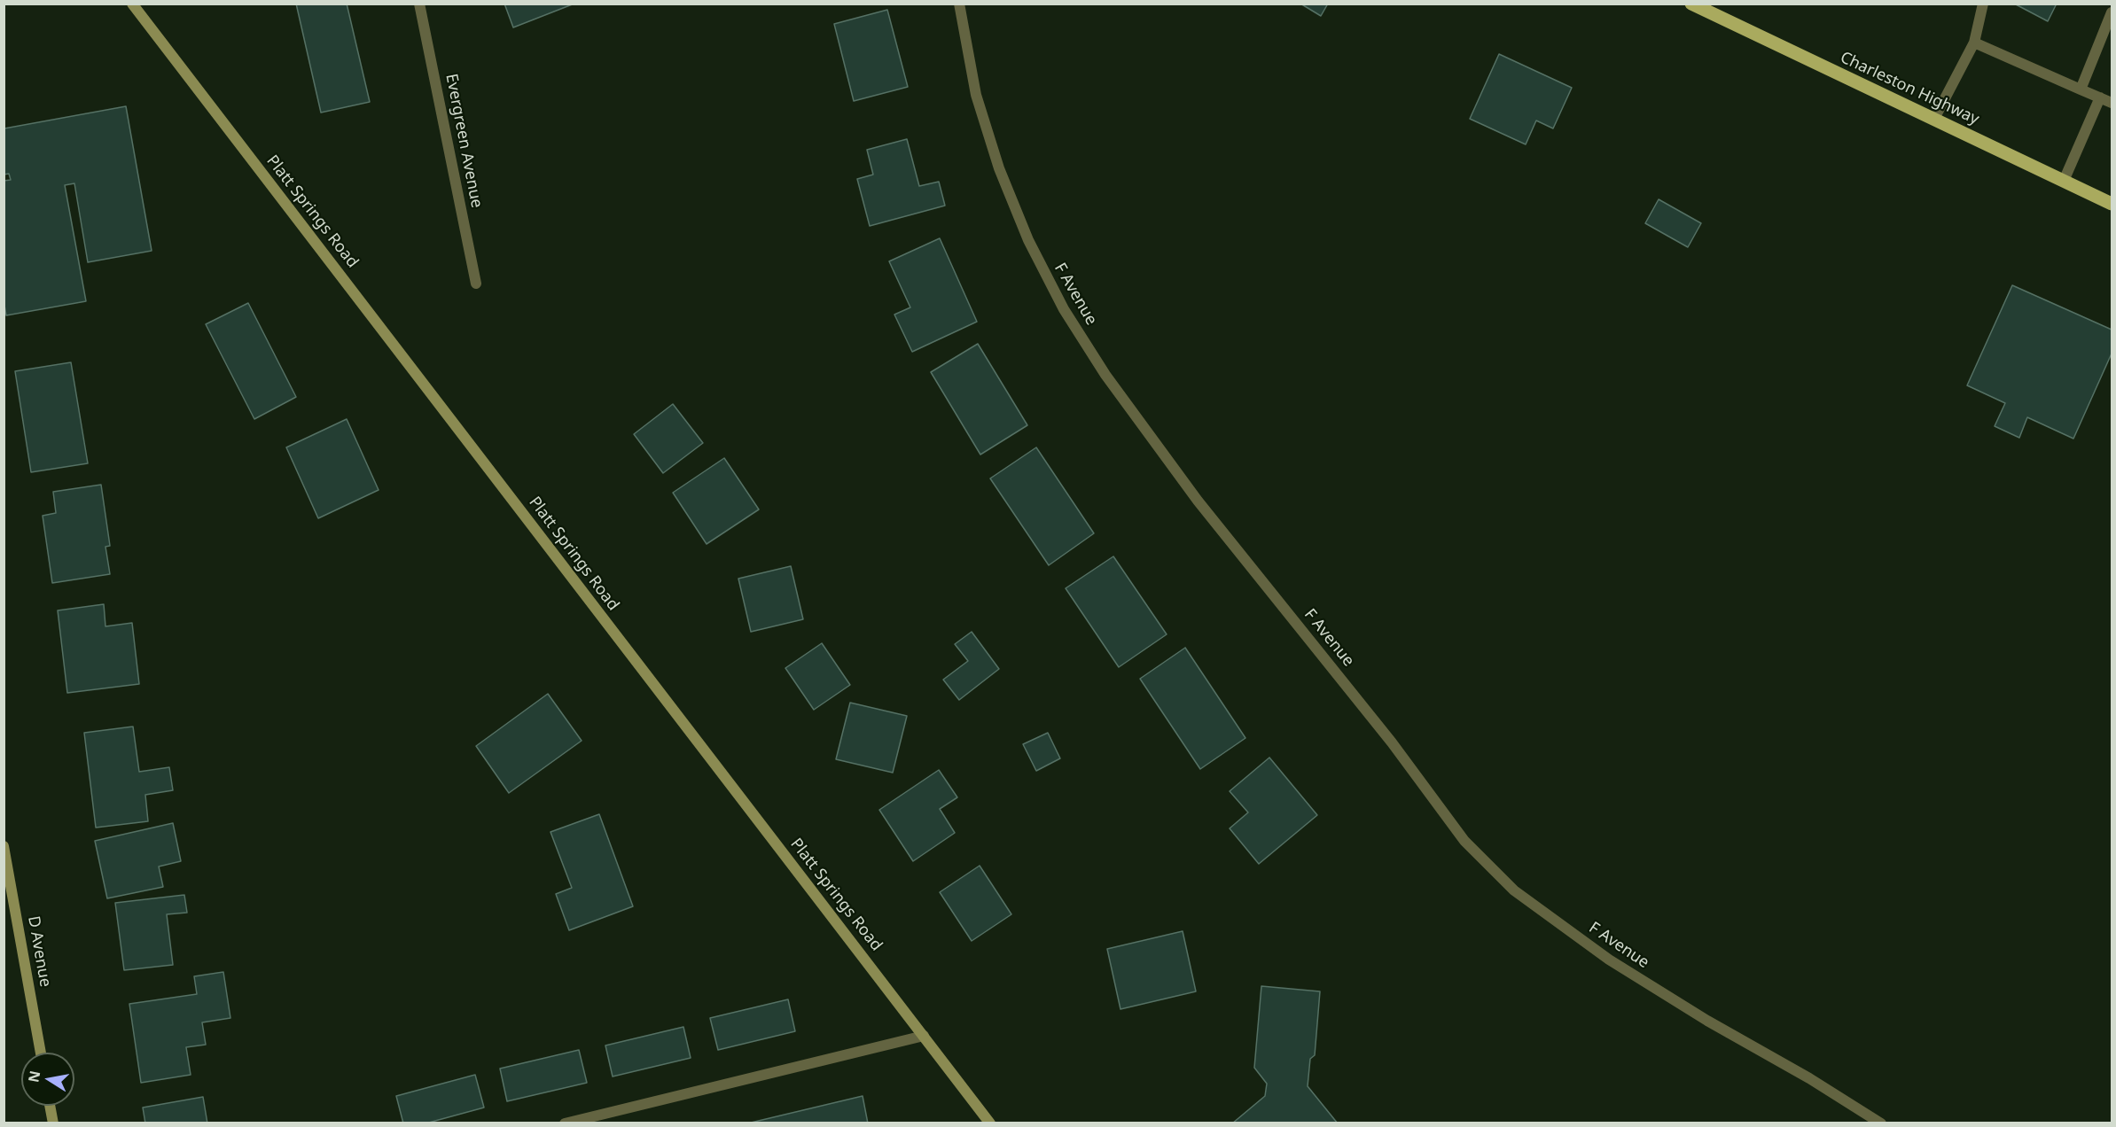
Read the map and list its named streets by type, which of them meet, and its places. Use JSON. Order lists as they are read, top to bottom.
{
  "streets": {
    "main road": ["Charleston Highway", "Platt Springs Road", "D Avenue"],
    "street": ["Evergreen Avenue", "F Avenue"]
  },
  "north": "left"
}
